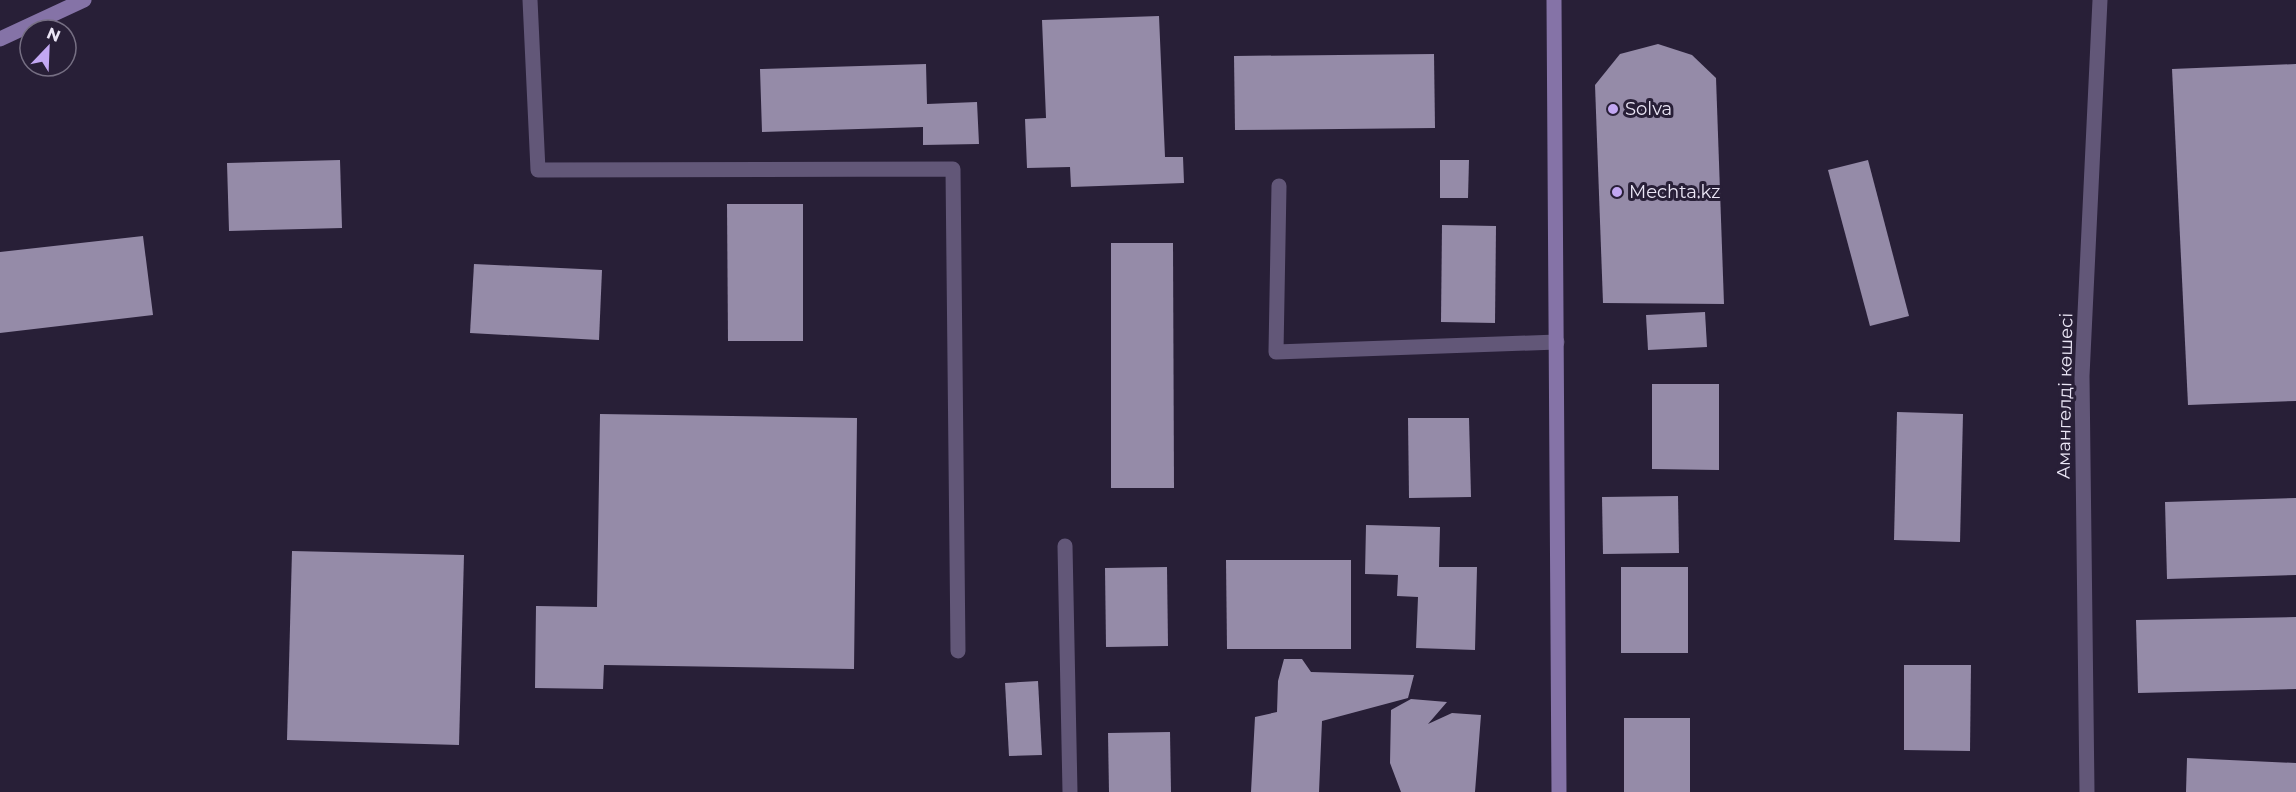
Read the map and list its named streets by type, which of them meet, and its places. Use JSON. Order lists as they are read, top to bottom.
{
  "streets": {
    "street": ["Амангелді көшесі"]
  },
  "places": ["Solva", "Mechta.kz"],
  "north": "top right"
}
